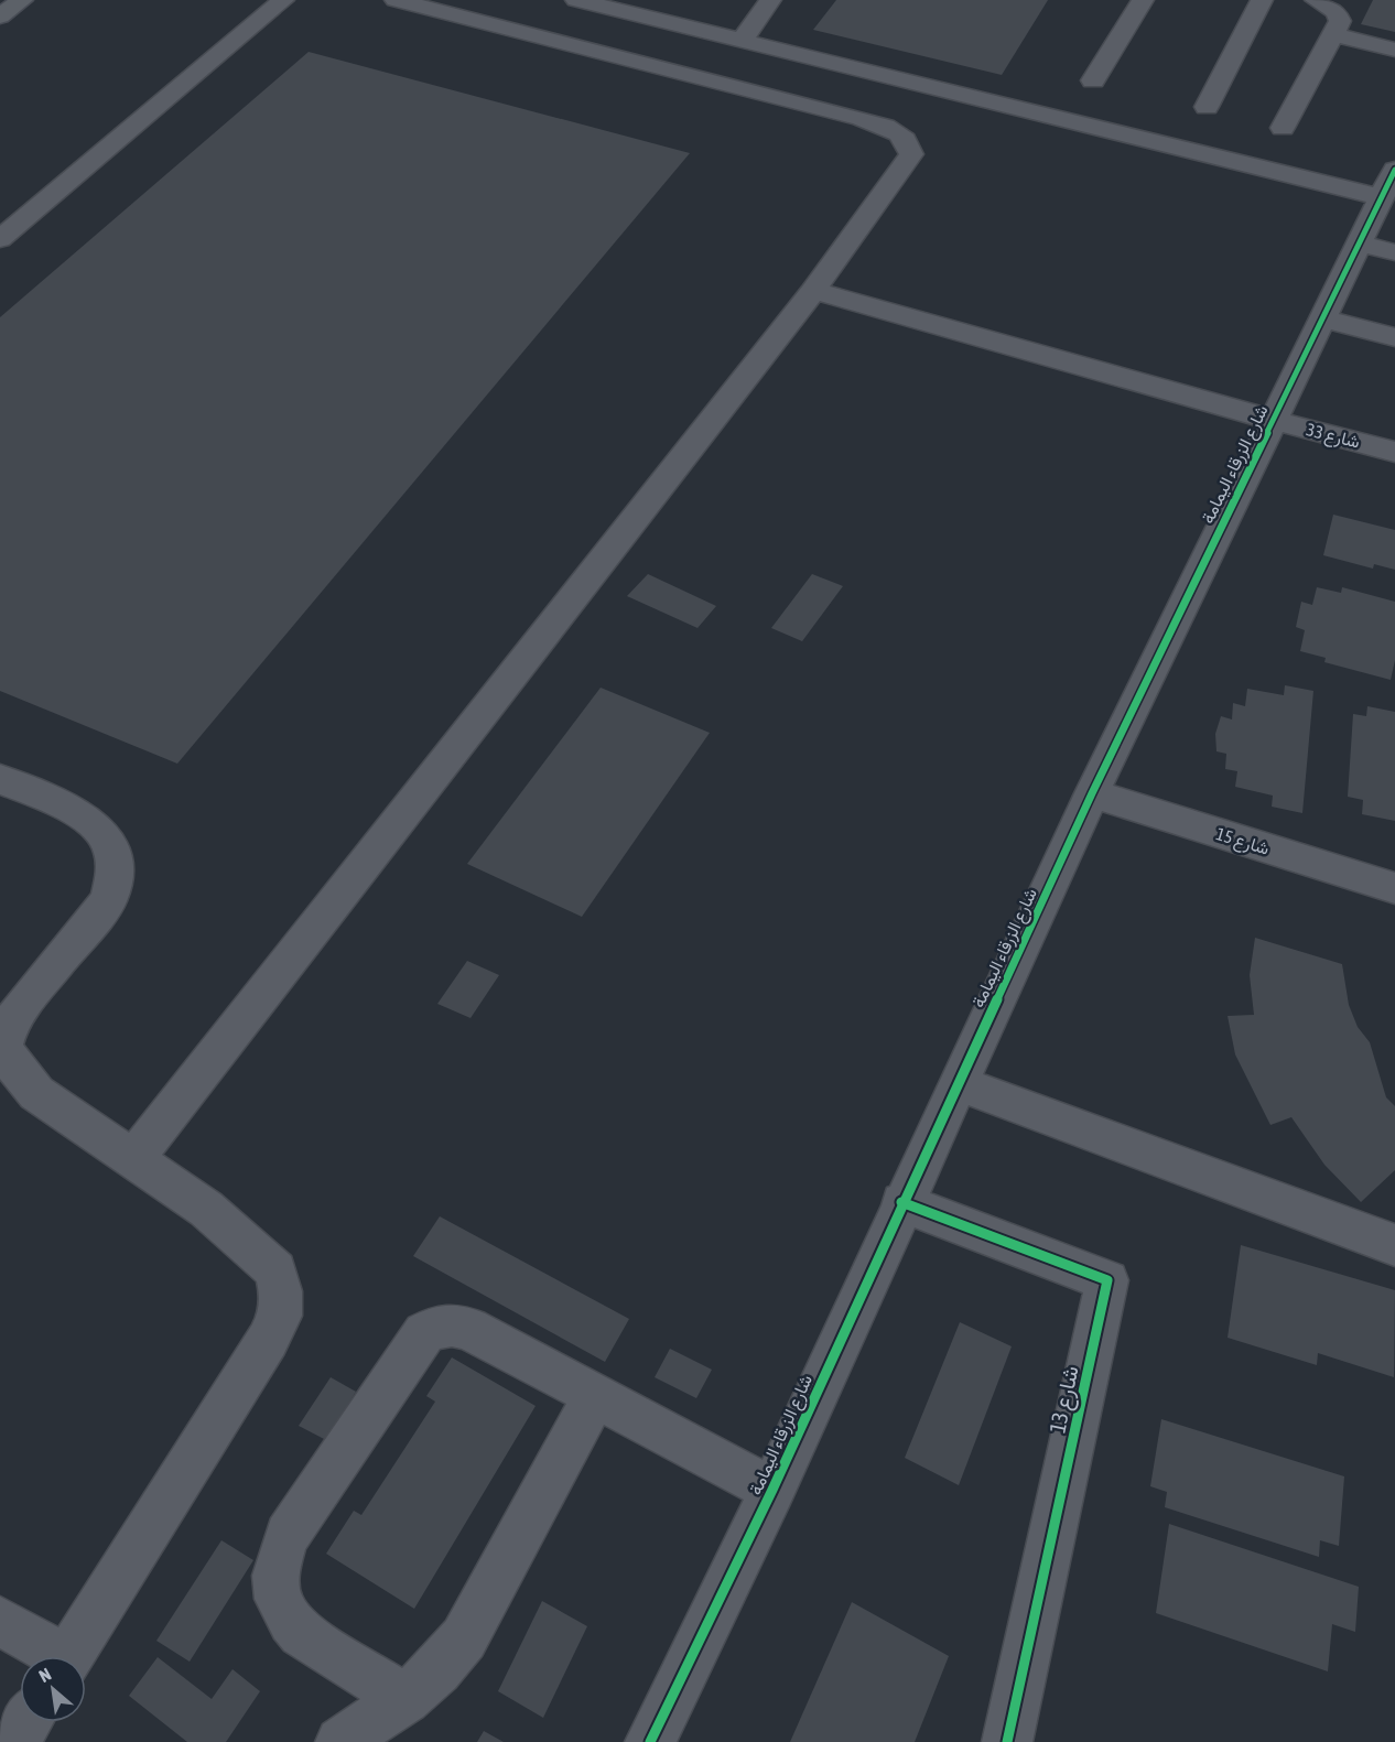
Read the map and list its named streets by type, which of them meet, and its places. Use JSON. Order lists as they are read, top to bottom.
{
  "streets": {
    "street": [
      "شارع 33",
      "شارع الزرقاء اليمامة",
      "شارع 15",
      "شارع 13"
    ]
  },
  "crossings": [
    ["شارع 33", "شارع الزرقاء اليمامة"],
    ["شارع الزرقاء اليمامة", "شارع 15"],
    ["شارع الزرقاء اليمامة", "شارع 13"]
  ],
  "north": "top left"
}
